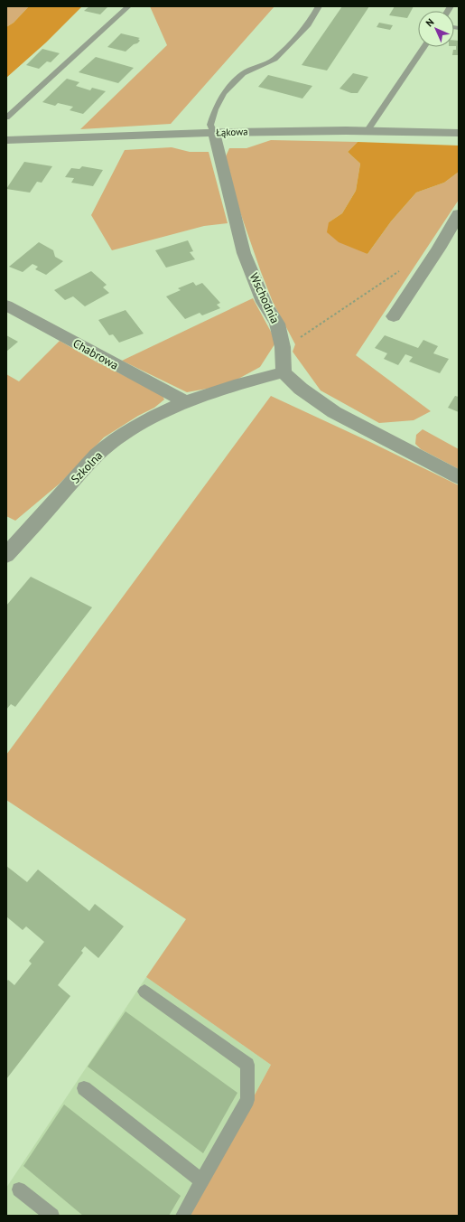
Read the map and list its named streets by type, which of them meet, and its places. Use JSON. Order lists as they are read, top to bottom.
{
  "streets": {
    "street": [
      "Łąkowa",
      "Wschodnia",
      "Chabrowa",
      "Szkolna"
    ]
  },
  "crossings": [
    ["Łąkowa", "Wschodnia"],
    ["Wschodnia", "Szkolna"],
    ["Chabrowa", "Szkolna"]
  ],
  "north": "top left"
}
